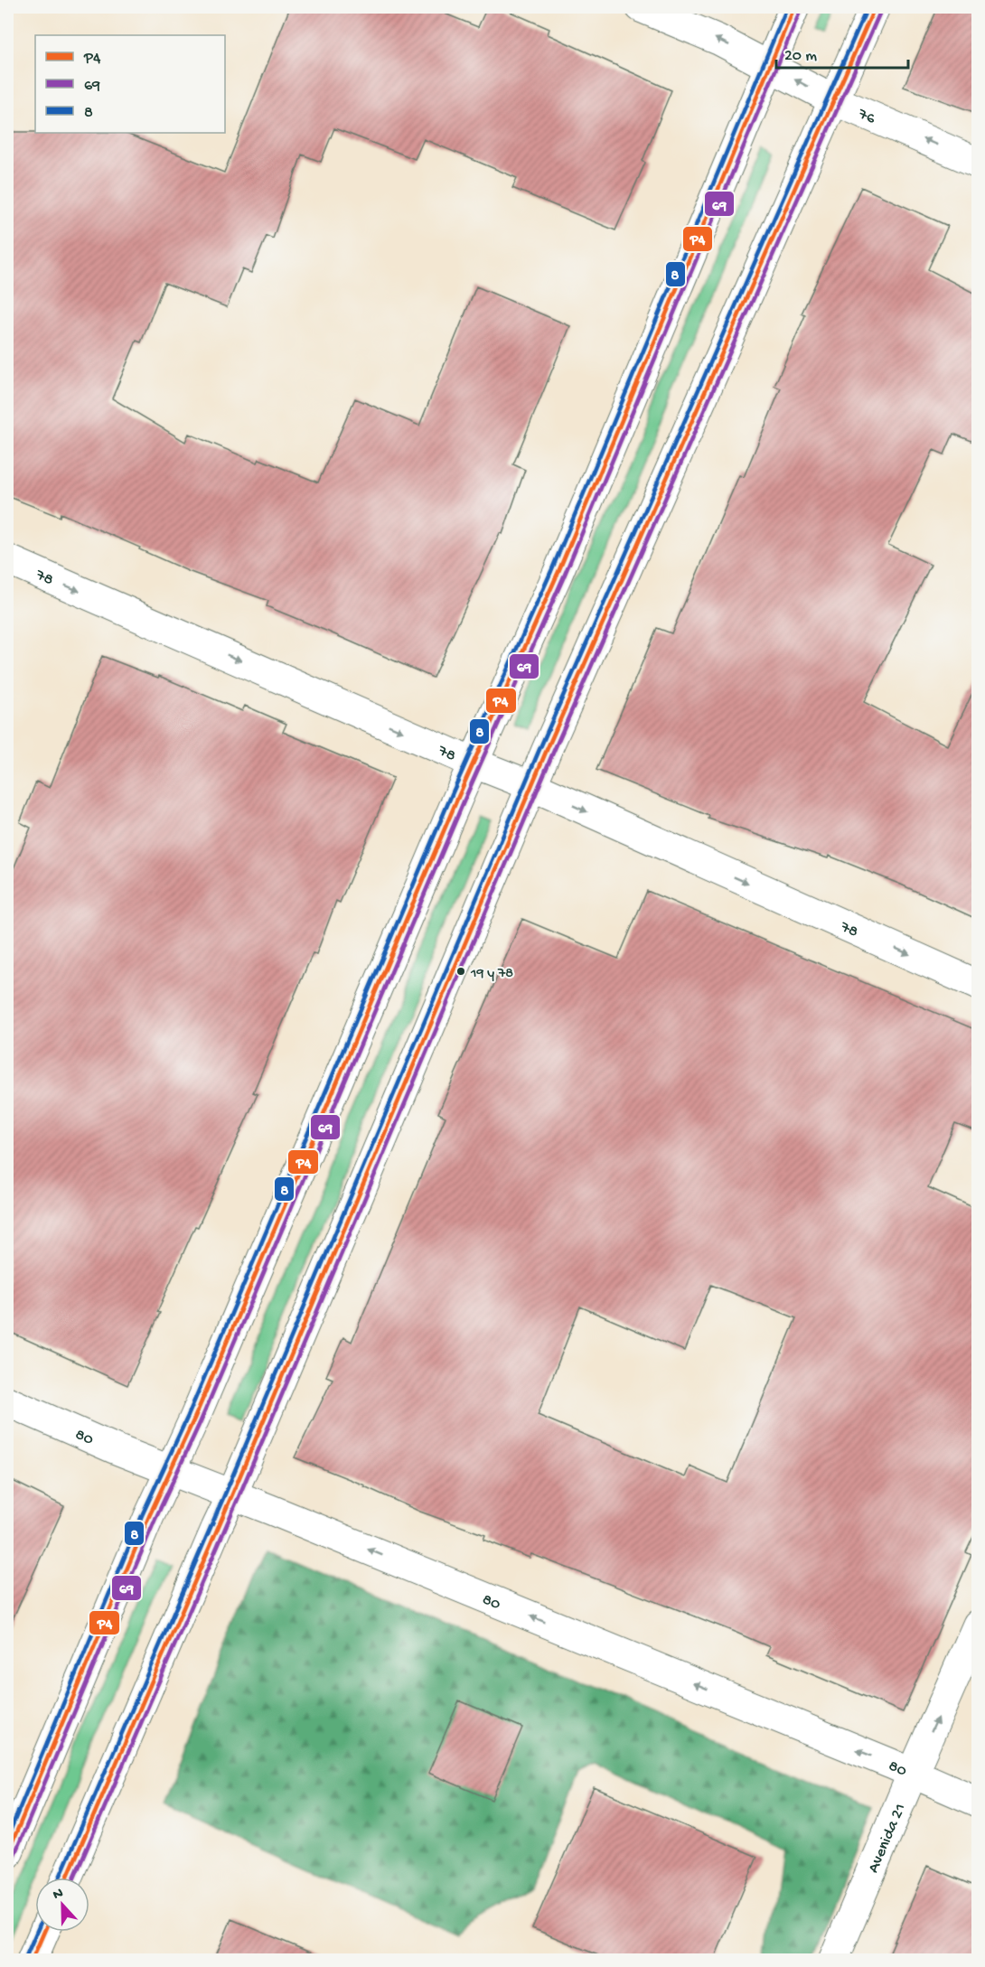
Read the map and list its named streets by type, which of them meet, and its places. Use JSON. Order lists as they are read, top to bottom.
{
  "streets": {
    "main road": [
      "76",
      "78",
      "80",
      "Avenida 21"
    ]
  },
  "crossings": [
    ["80", "Avenida 21"]
  ],
  "one_way": [
    "76",
    "78",
    "80",
    "Avenida 21"
  ],
  "places": ["19 y 78"],
  "lines": ["transit line P4", "transit line 8", "transit line 69"],
  "legend": ["P4", "69", "8"],
  "scale_bar": "20 m",
  "north": "top"
}
